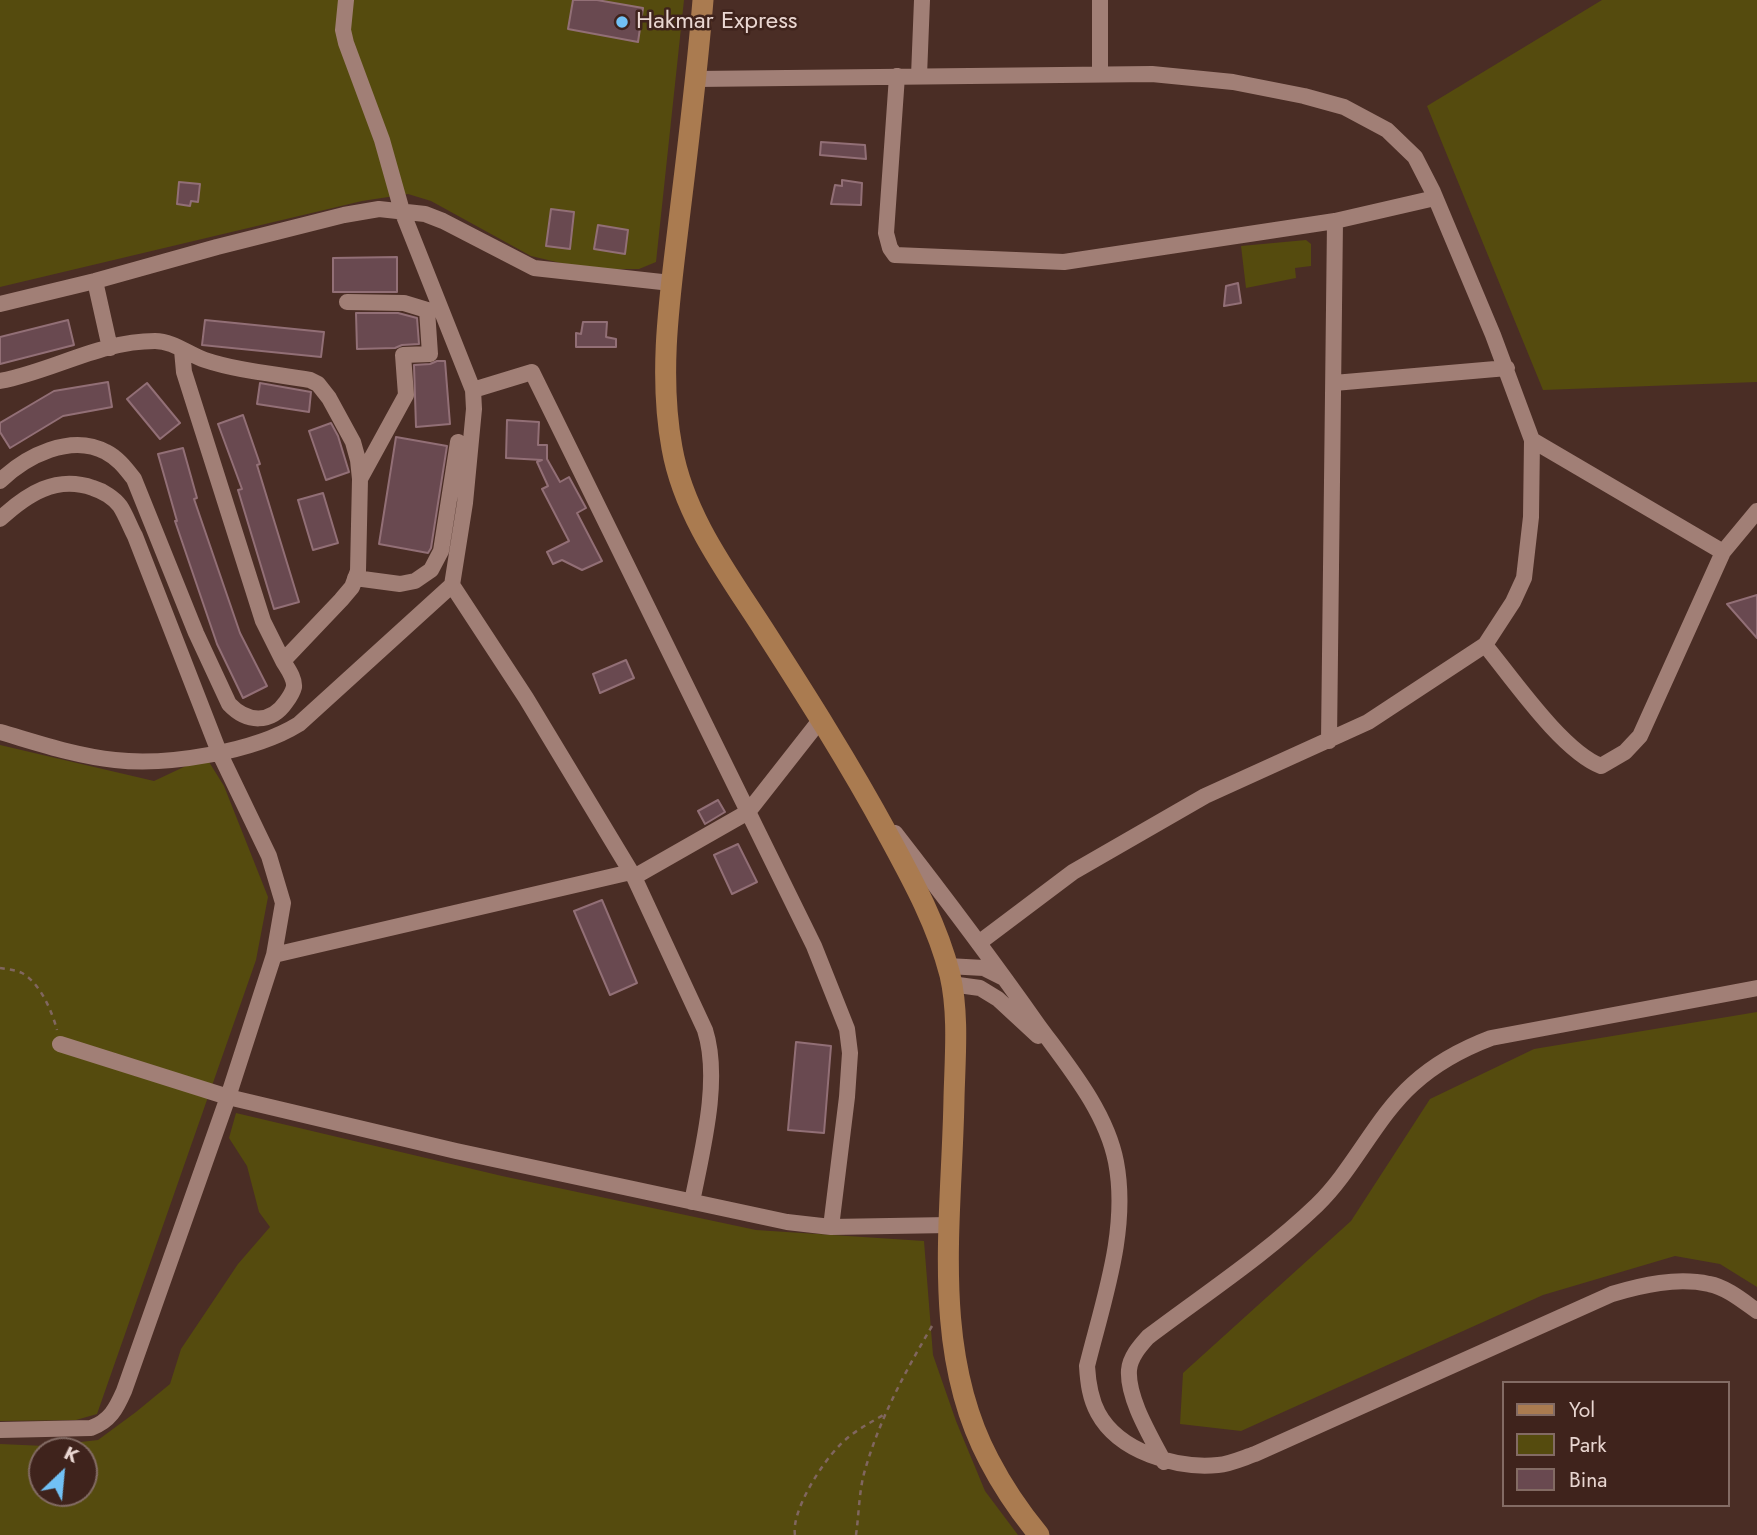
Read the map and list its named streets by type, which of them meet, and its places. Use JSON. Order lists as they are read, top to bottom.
{
  "places": ["Hakmar Express"],
  "legend": ["Yol", "Park", "Bina"],
  "north": "top right"
}
